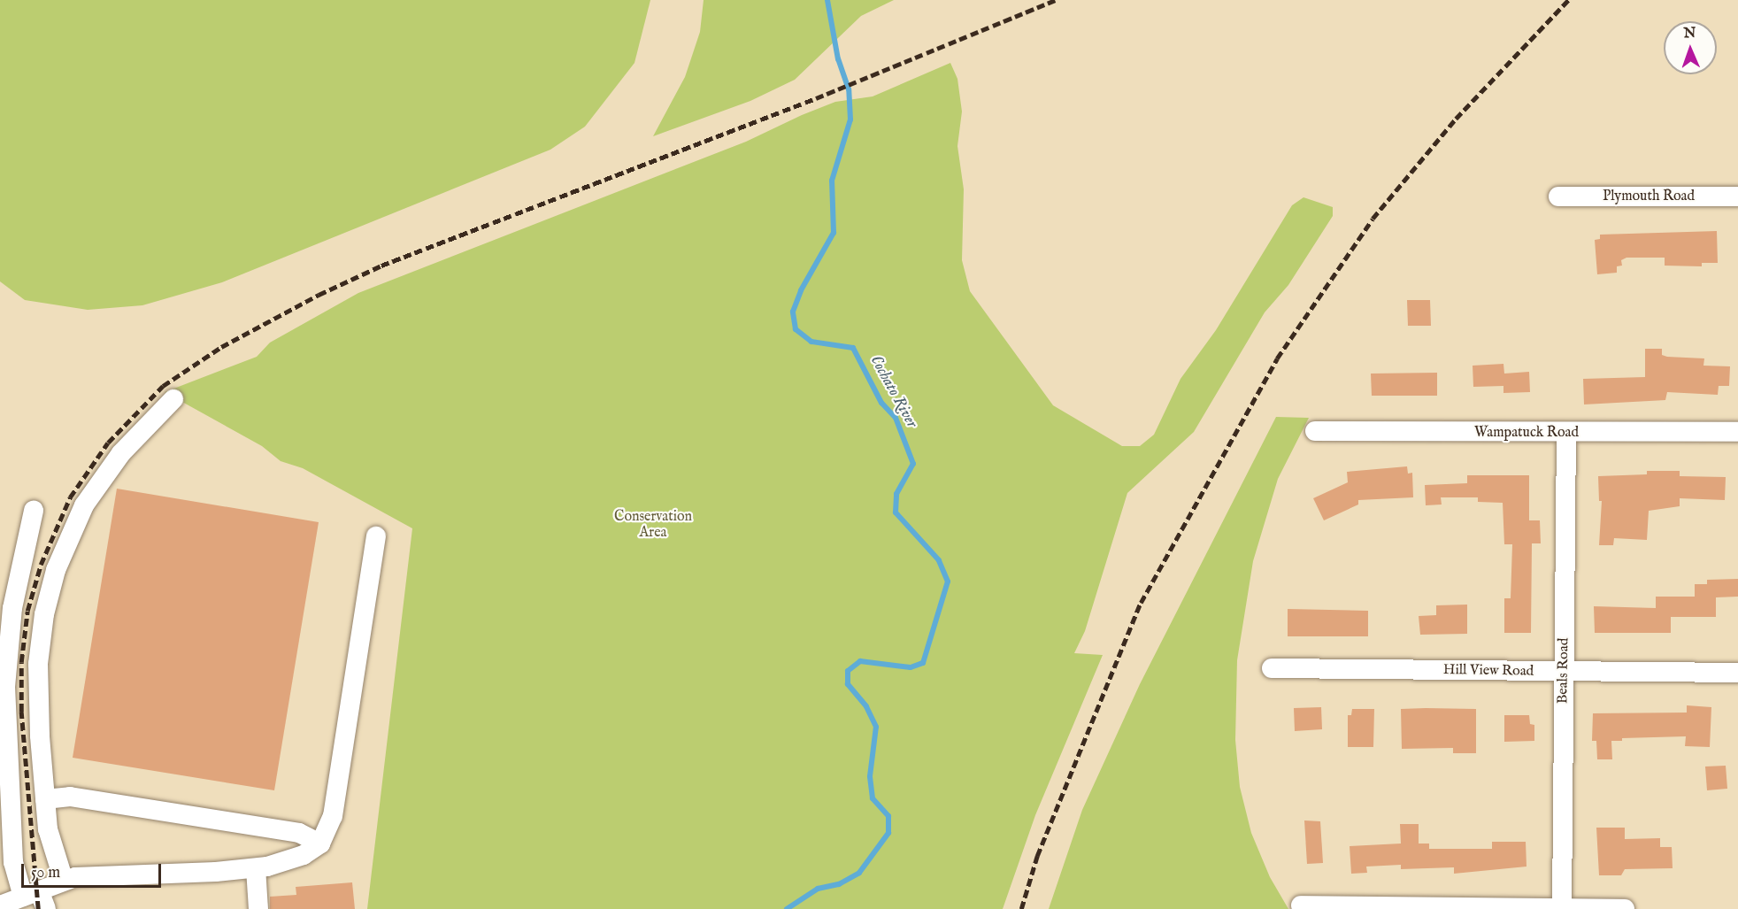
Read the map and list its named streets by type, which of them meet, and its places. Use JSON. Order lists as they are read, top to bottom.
{
  "streets": {
    "street": [
      "Plymouth Road",
      "Wampatuck Road",
      "Hill View Road",
      "Beals Road"
    ]
  },
  "crossings": [
    ["Wampatuck Road", "Beals Road"],
    ["Hill View Road", "Beals Road"]
  ],
  "water": ["Cochato River"],
  "parks": ["Conservation Area"],
  "scale_bar": "50 m",
  "north": "top"
}
